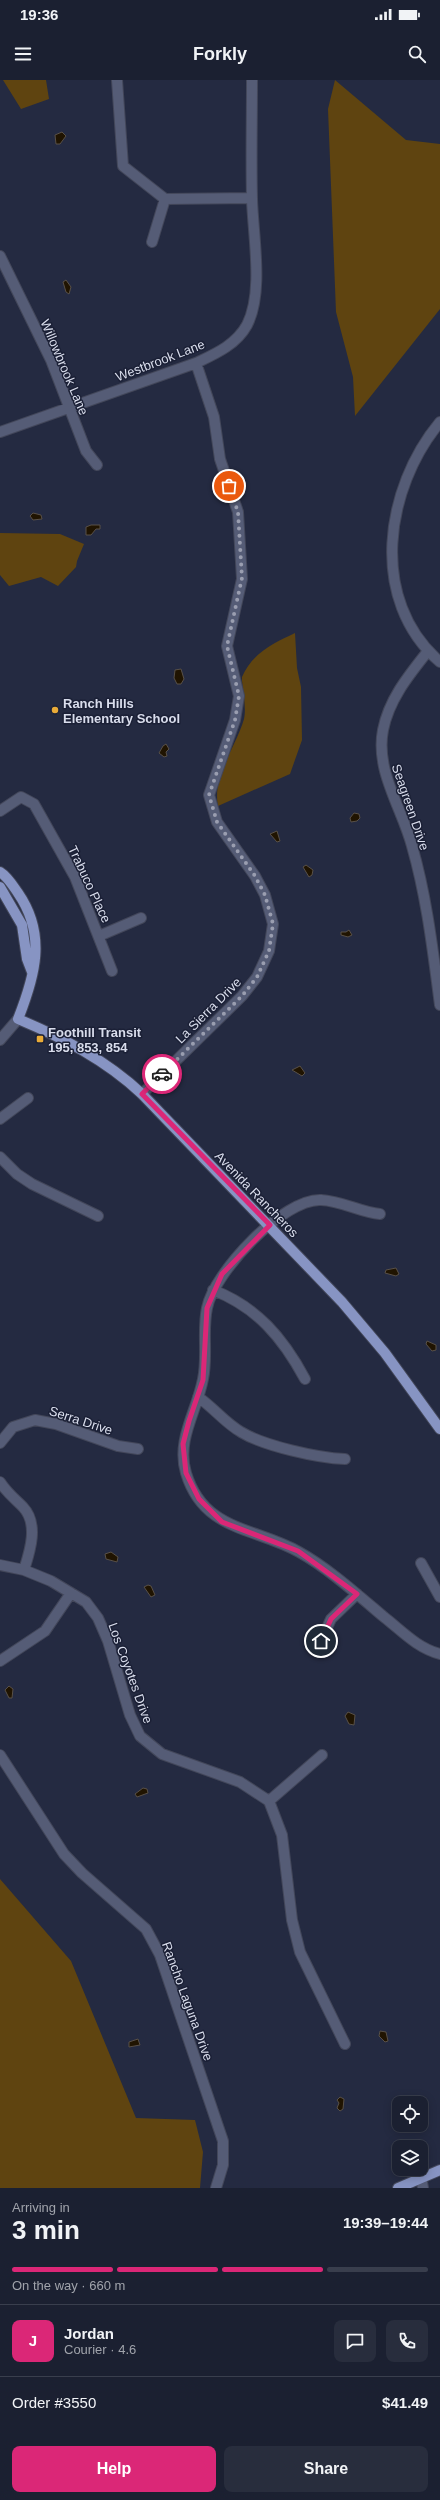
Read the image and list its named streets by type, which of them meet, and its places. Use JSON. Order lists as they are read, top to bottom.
{
  "streets": {
    "main road": ["Avenida Rancheros"],
    "street": [
      "Westbrook Lane",
      "Willowbrook Lane",
      "Seagreen Drive",
      "Trabuco Place",
      "La Sierra Drive",
      "Serra Drive",
      "Los Coyotes Drive",
      "Rancho Laguna Drive"
    ]
  },
  "crossings": [
    ["Westbrook Lane", "Willowbrook Lane"],
    ["Westbrook Lane", "La Sierra Drive"],
    ["La Sierra Drive", "Avenida Rancheros"]
  ],
  "places": {
    "other": ["Ranch Hills Elementary School"],
    "transit": ["Foothill Transit 195, 853, 854"]
  },
  "page": {
    "status": "19:36",
    "header": "Forkly",
    "heading": ["3 min", "Arriving in", "19:39–19:44"],
    "panel": [
      "Jordan",
      "Courier · 4.6",
      "Order #3550",
      "$41.49"
    ],
    "bar": "On the way · 660 m",
    "round": "J",
    "buttons": ["Help", "Share"]
  }
}
